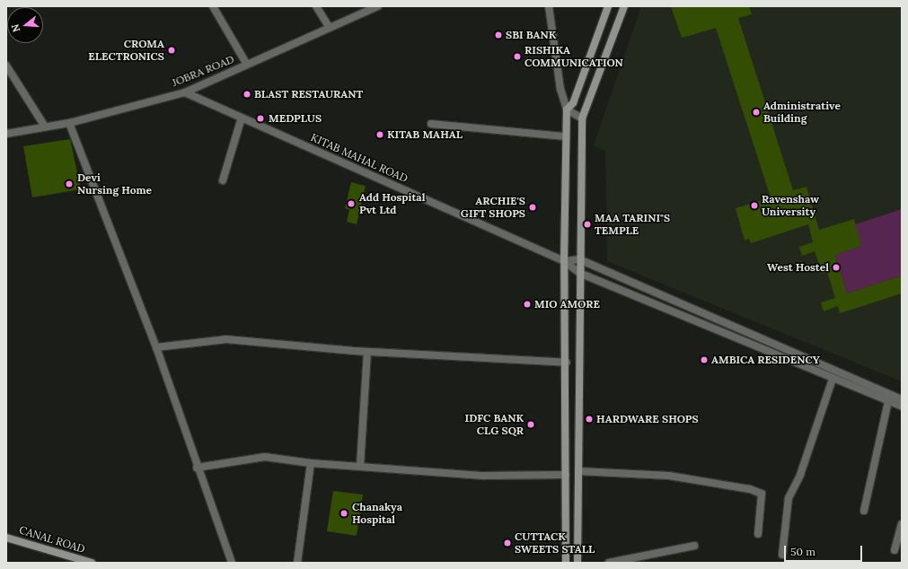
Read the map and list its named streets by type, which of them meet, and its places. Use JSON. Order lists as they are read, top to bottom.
{
  "streets": {
    "main road": ["CANAL ROAD"],
    "street": ["JOBRA ROAD", "KITAB MAHAL ROAD"]
  },
  "crossings": [
    ["JOBRA ROAD", "KITAB MAHAL ROAD"]
  ],
  "places": [
    "SBI BANK",
    "CROMA ELECTRONICS",
    "RISHIKA COMMUNICATION",
    "BLAST RESTAURANT",
    "Administrative Building",
    "MEDPLUS",
    "KITAB MAHAL",
    "Devi Nursing Home",
    "Add Hospital Pvt Ltd",
    "Ravenshaw University",
    "ARCHIE'S GIFT SHOPS",
    "MAA TARINI\"S TEMPLE",
    "West Hostel",
    "MIO AMORE",
    "AMBICA RESIDENCY",
    "HARDWARE SHOPS",
    "IDFC BANK CLG SQR",
    "Chanakya Hospital",
    "CUTTACK SWEETS STALL"
  ],
  "scale_bar": "50 m",
  "north": "left"
}
